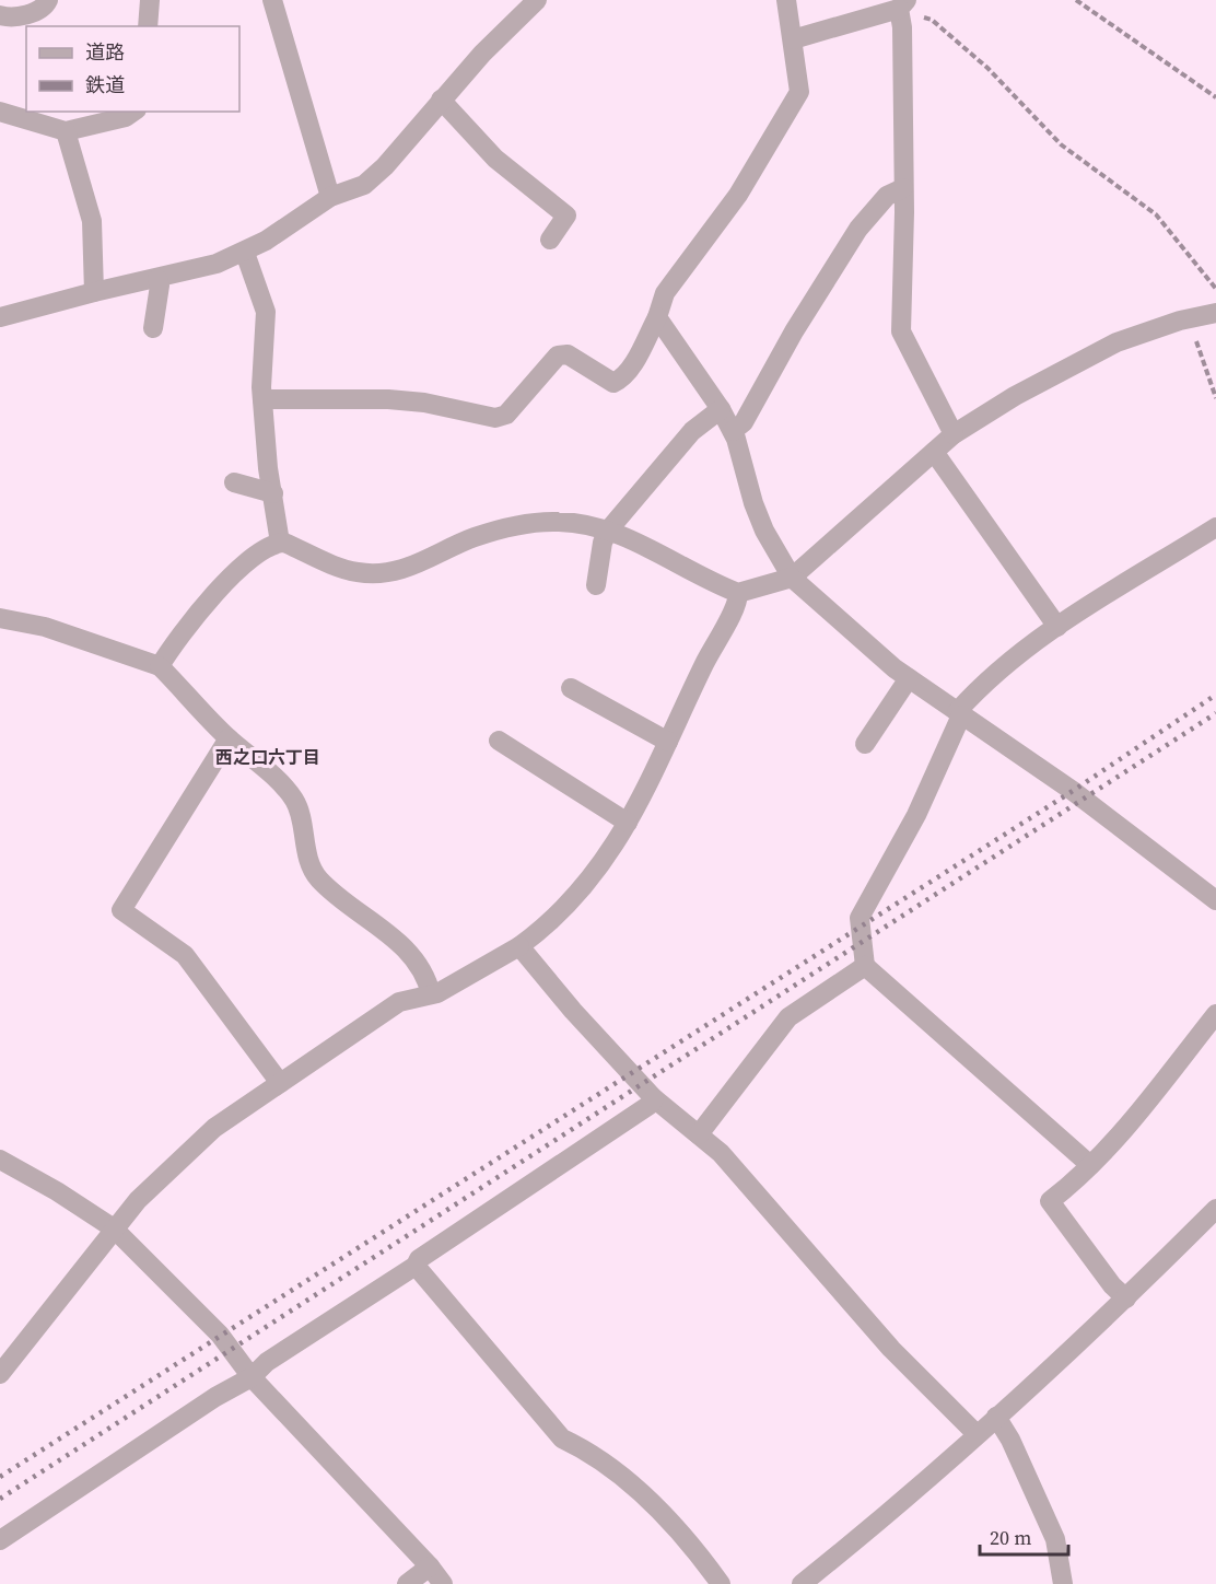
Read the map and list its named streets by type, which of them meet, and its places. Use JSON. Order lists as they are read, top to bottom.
{
  "districts": ["西之口六丁目"],
  "legend": ["道路", "鉄道"],
  "scale_bar": "20 m"
}
